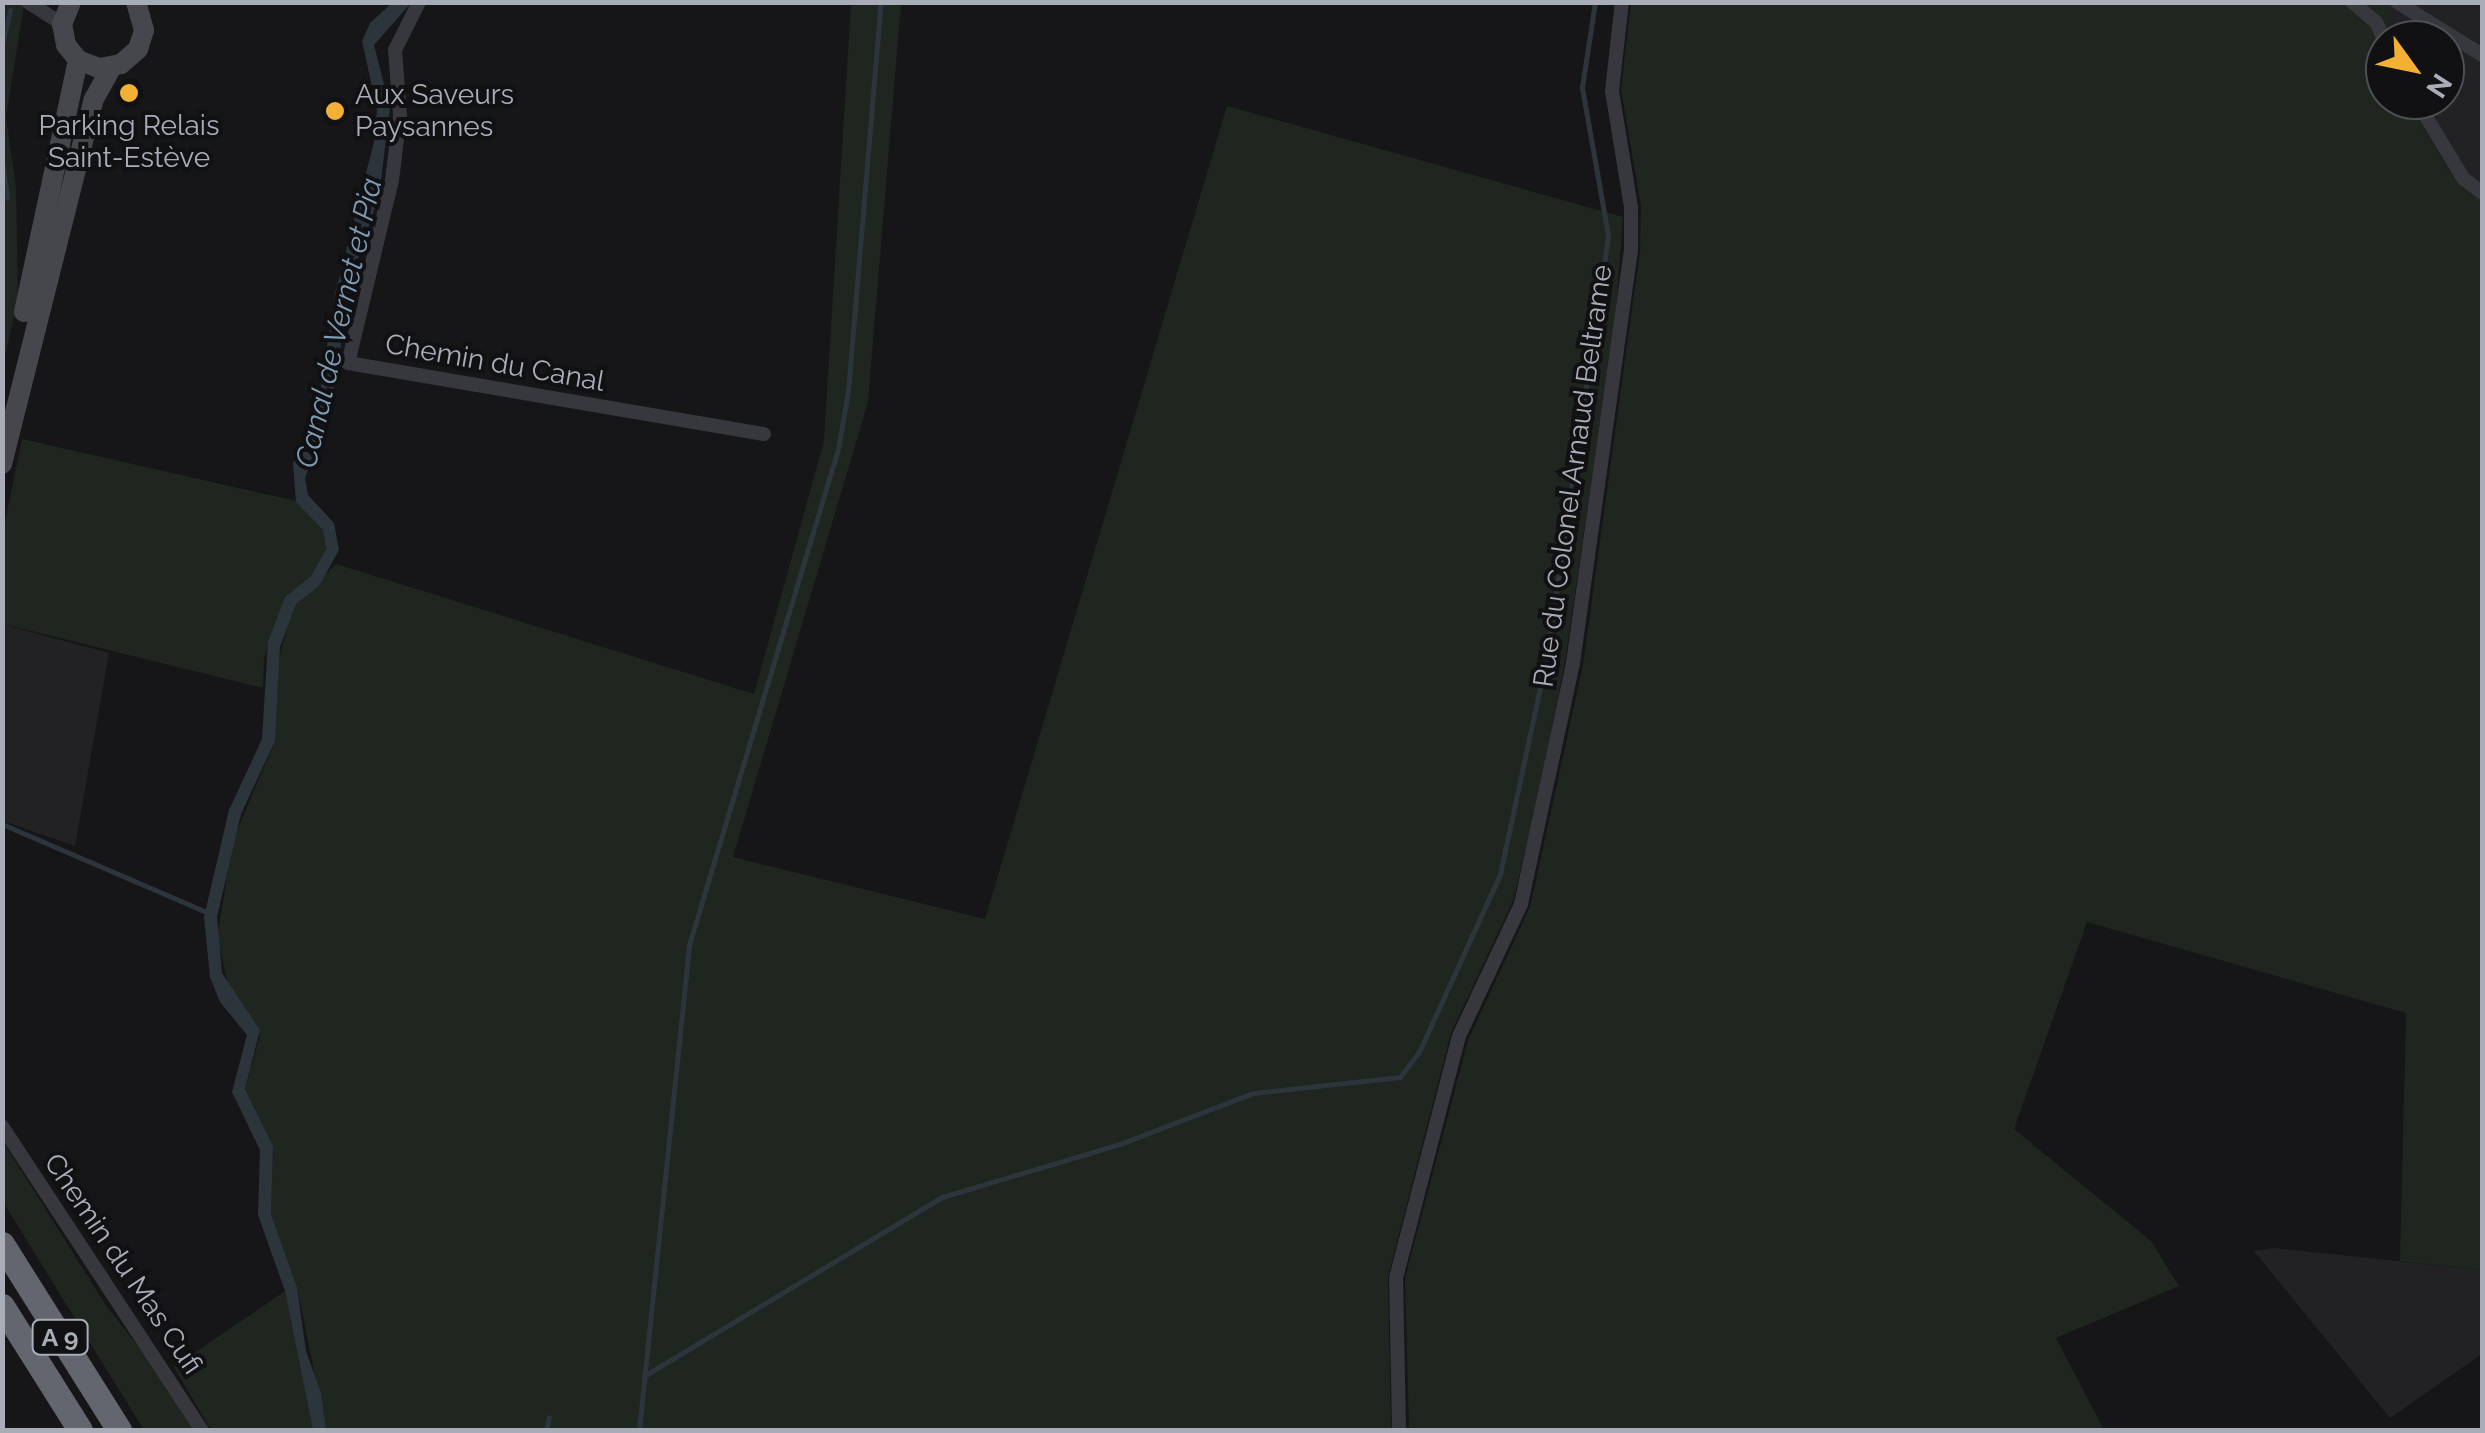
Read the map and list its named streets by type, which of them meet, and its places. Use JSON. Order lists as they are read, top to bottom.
{
  "streets": {
    "highway": ["A 9"],
    "street": ["Chemin du Canal", "Rue du Colonel Arnaud Beltrame", "Chemin du Mas Cufi"]
  },
  "water": ["Canal de Vernet et Pia"],
  "places": ["Parking Relais Saint-Estève", "Aux Saveurs Paysannes"],
  "north": "bottom right"
}
